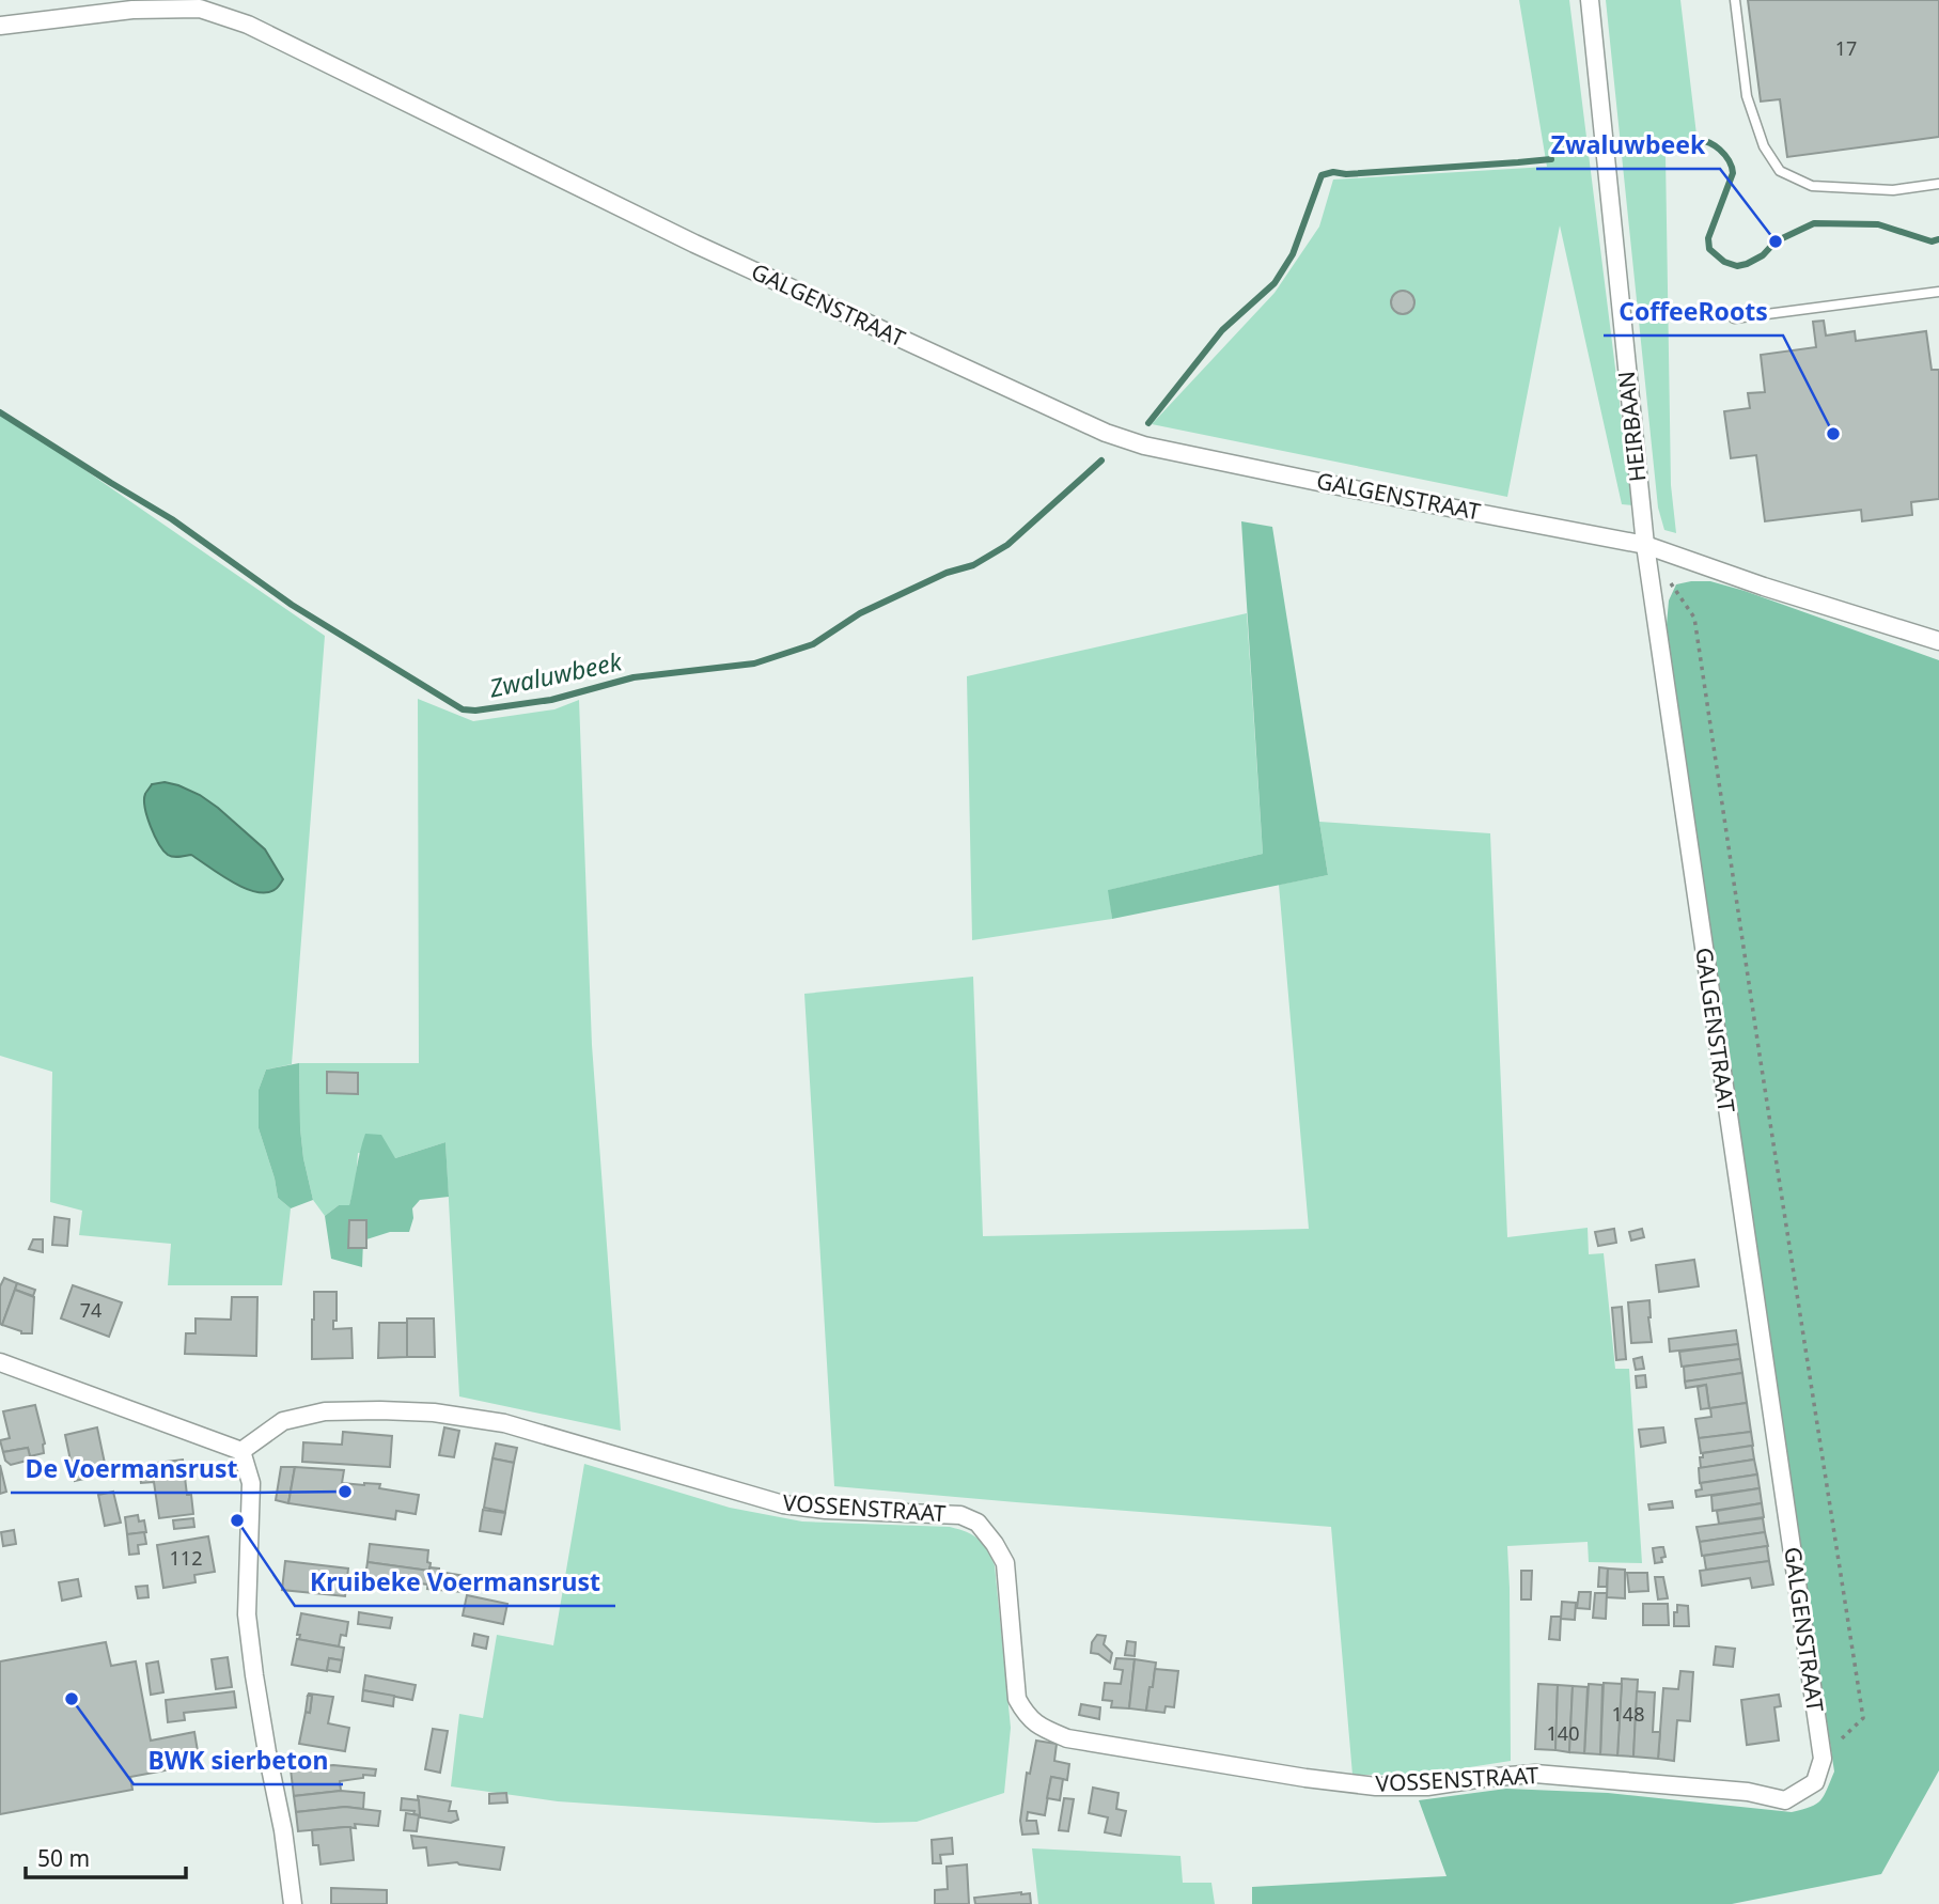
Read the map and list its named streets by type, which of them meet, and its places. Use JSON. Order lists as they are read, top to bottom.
{
  "streets": {
    "street": ["GALGENSTRAAT", "HEIRBAAN", "VOSSENSTRAAT"]
  },
  "crossings": [
    ["GALGENSTRAAT", "HEIRBAAN"],
    ["GALGENSTRAAT", "VOSSENSTRAAT"]
  ],
  "water": ["Zwaluwbeek"],
  "places": [
    "Zwaluwbeek",
    "CoffeeRoots",
    "De Voermansrust",
    "Kruibeke Voermansrust",
    "BWK sierbeton"
  ],
  "house_numbers": [
    "17",
    "74",
    "112",
    "148",
    "140"
  ],
  "scale_bar": "50 m"
}
